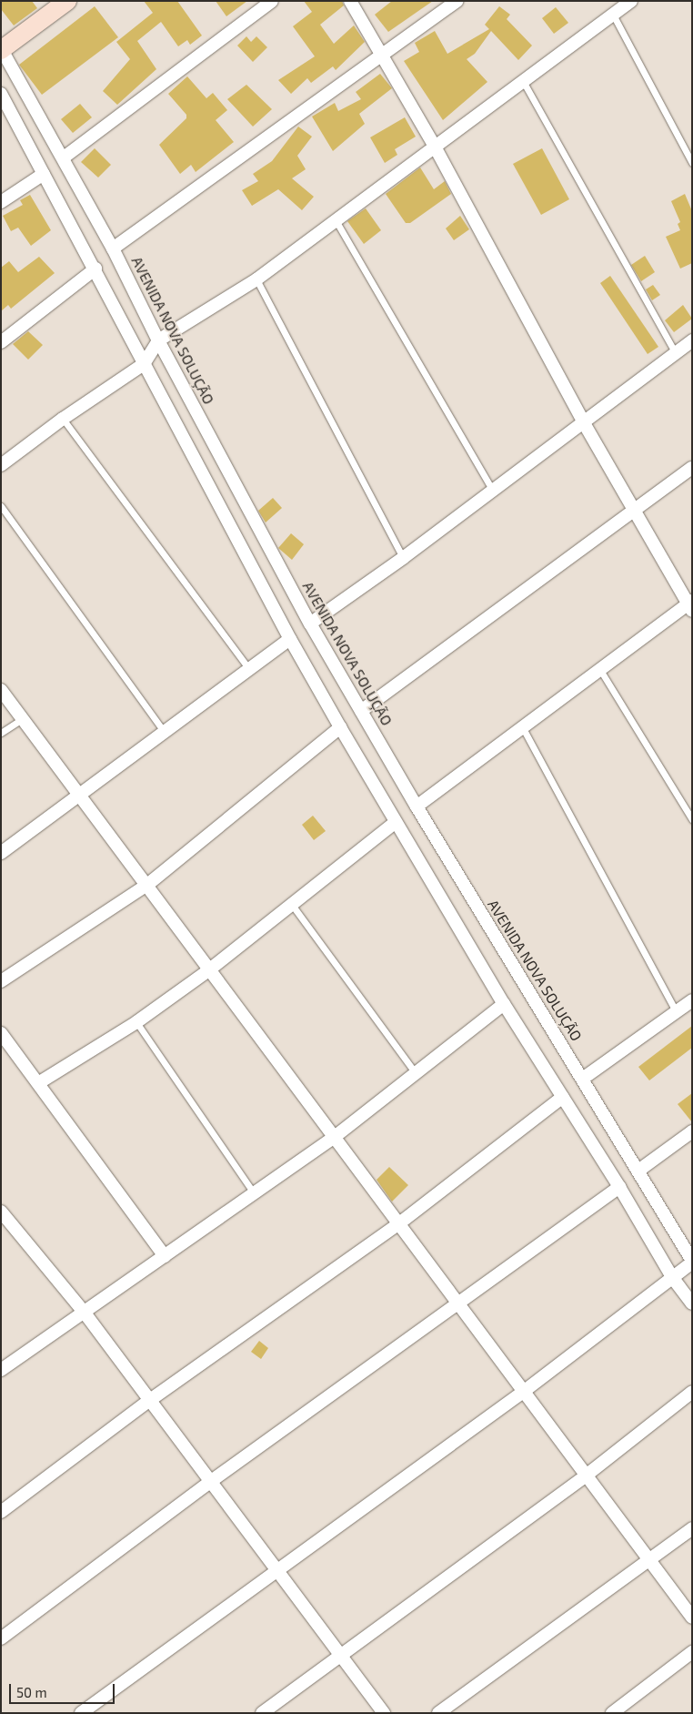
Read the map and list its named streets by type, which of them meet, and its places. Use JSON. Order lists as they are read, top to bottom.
{
  "streets": {
    "street": ["AVENIDA NOVA SOLUÇÃO"]
  },
  "scale_bar": "50 m"
}
